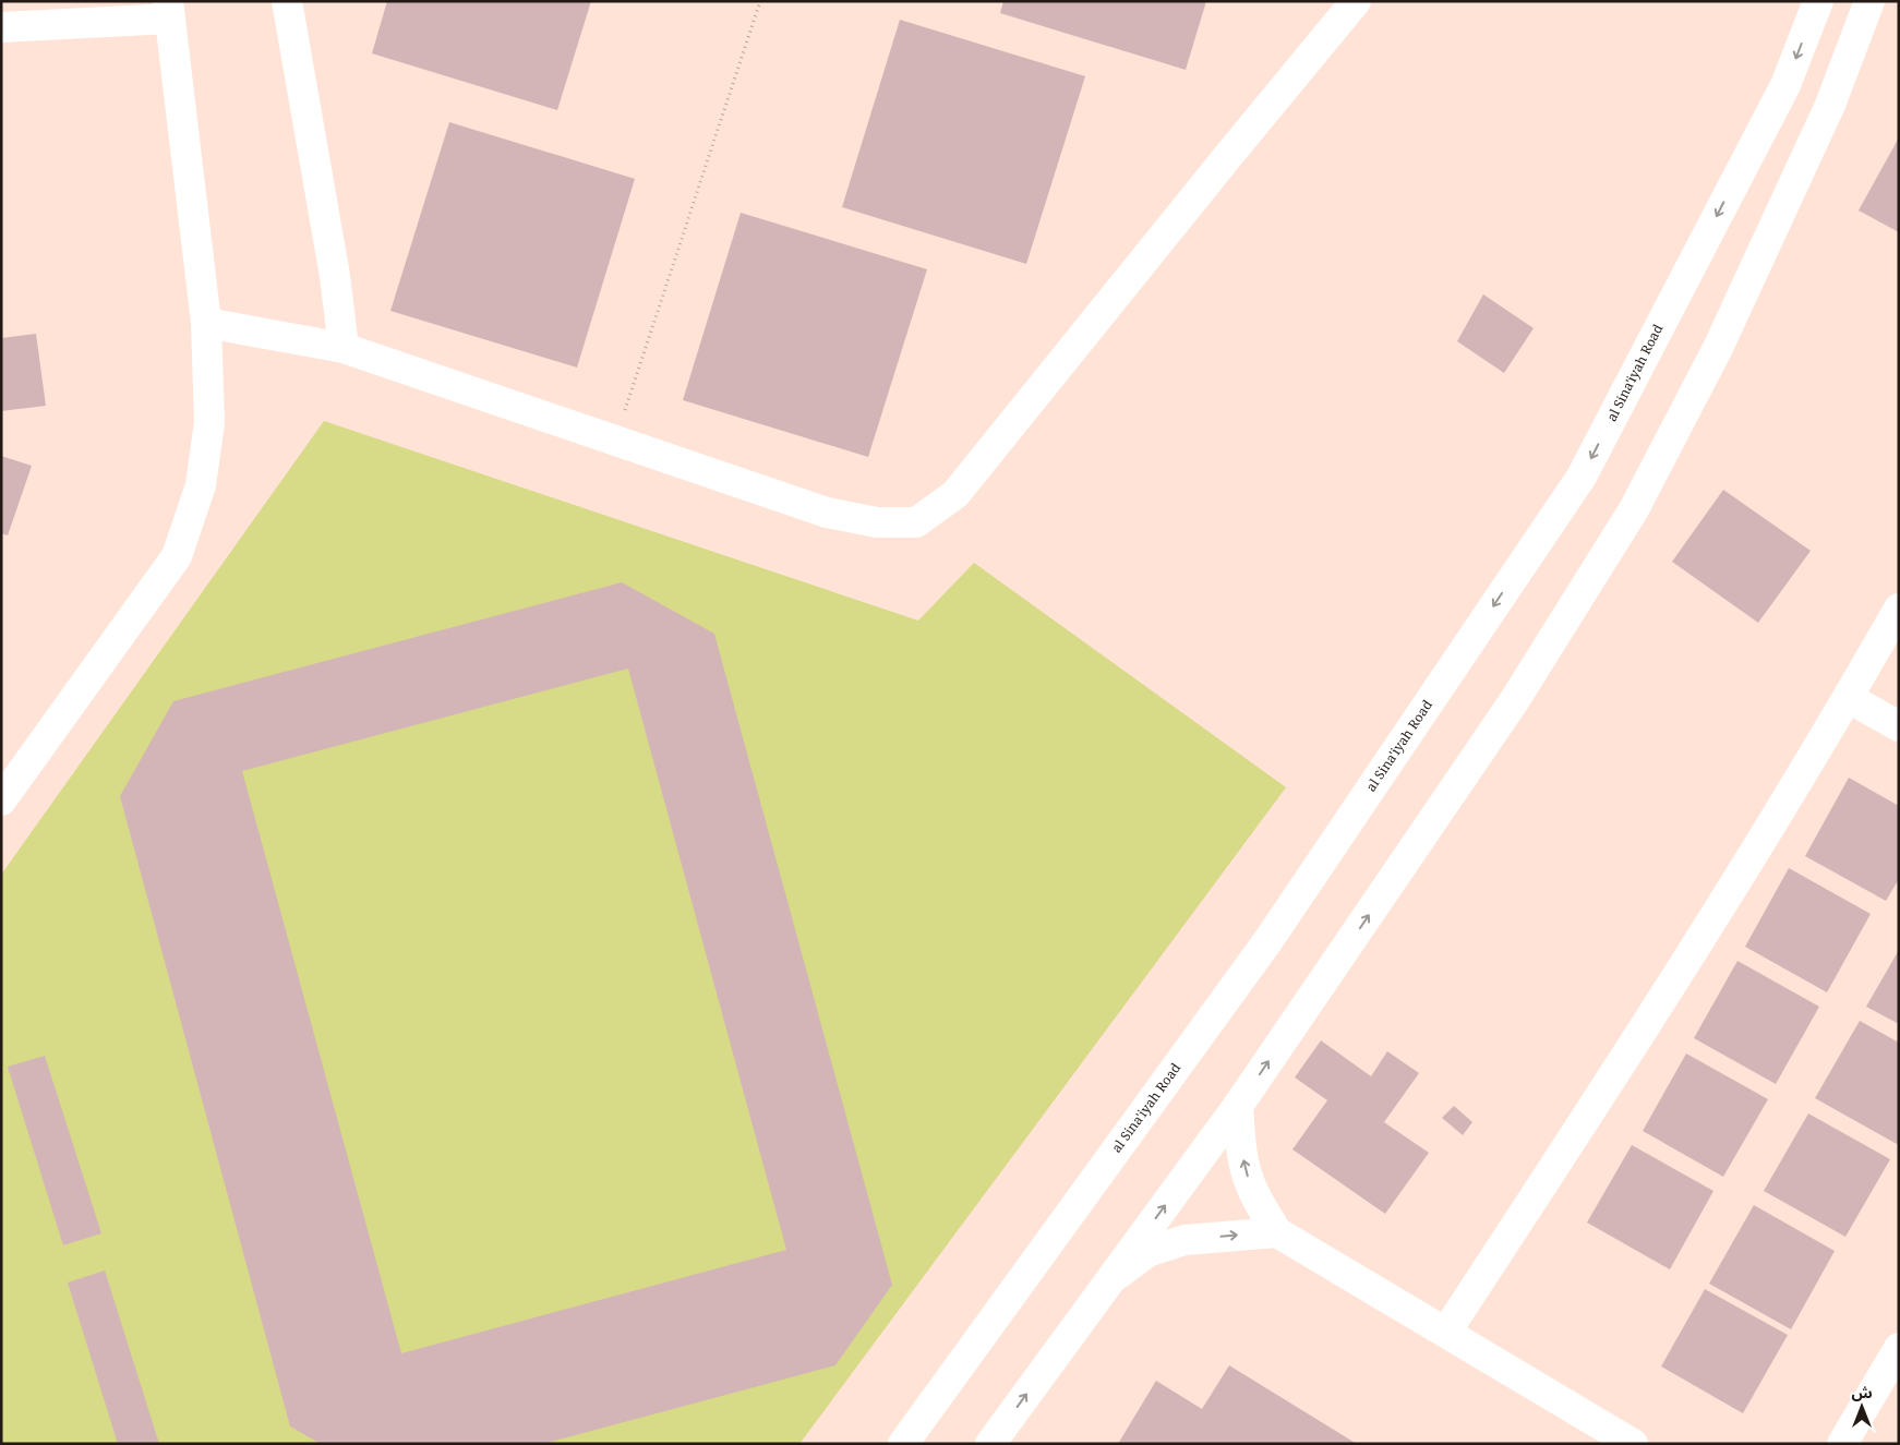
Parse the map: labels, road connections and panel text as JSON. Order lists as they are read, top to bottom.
{
  "streets": {
    "main road": ["al Sina'iyah Road"]
  },
  "north": "top"
}
